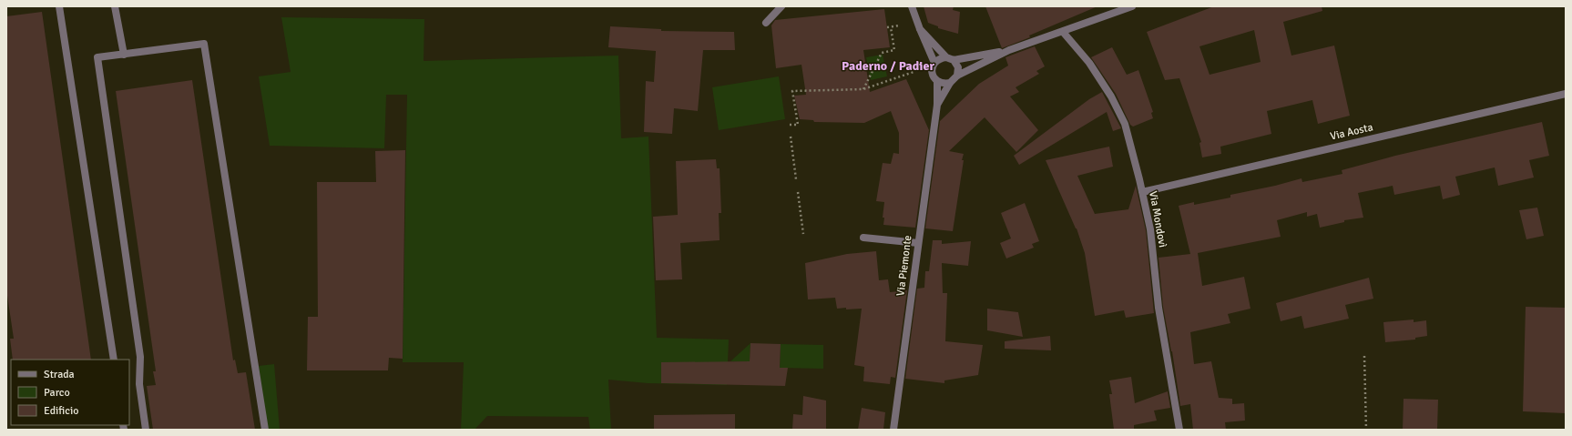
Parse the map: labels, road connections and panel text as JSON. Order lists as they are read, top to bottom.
{
  "streets": {
    "street": ["Via Aosta", "Via Mondovì", "Via Piemonte"]
  },
  "crossings": [
    ["Via Aosta", "Via Mondovì"]
  ],
  "districts": ["Paderno / Padier"],
  "legend": ["Strada", "Parco", "Edificio"]
}
